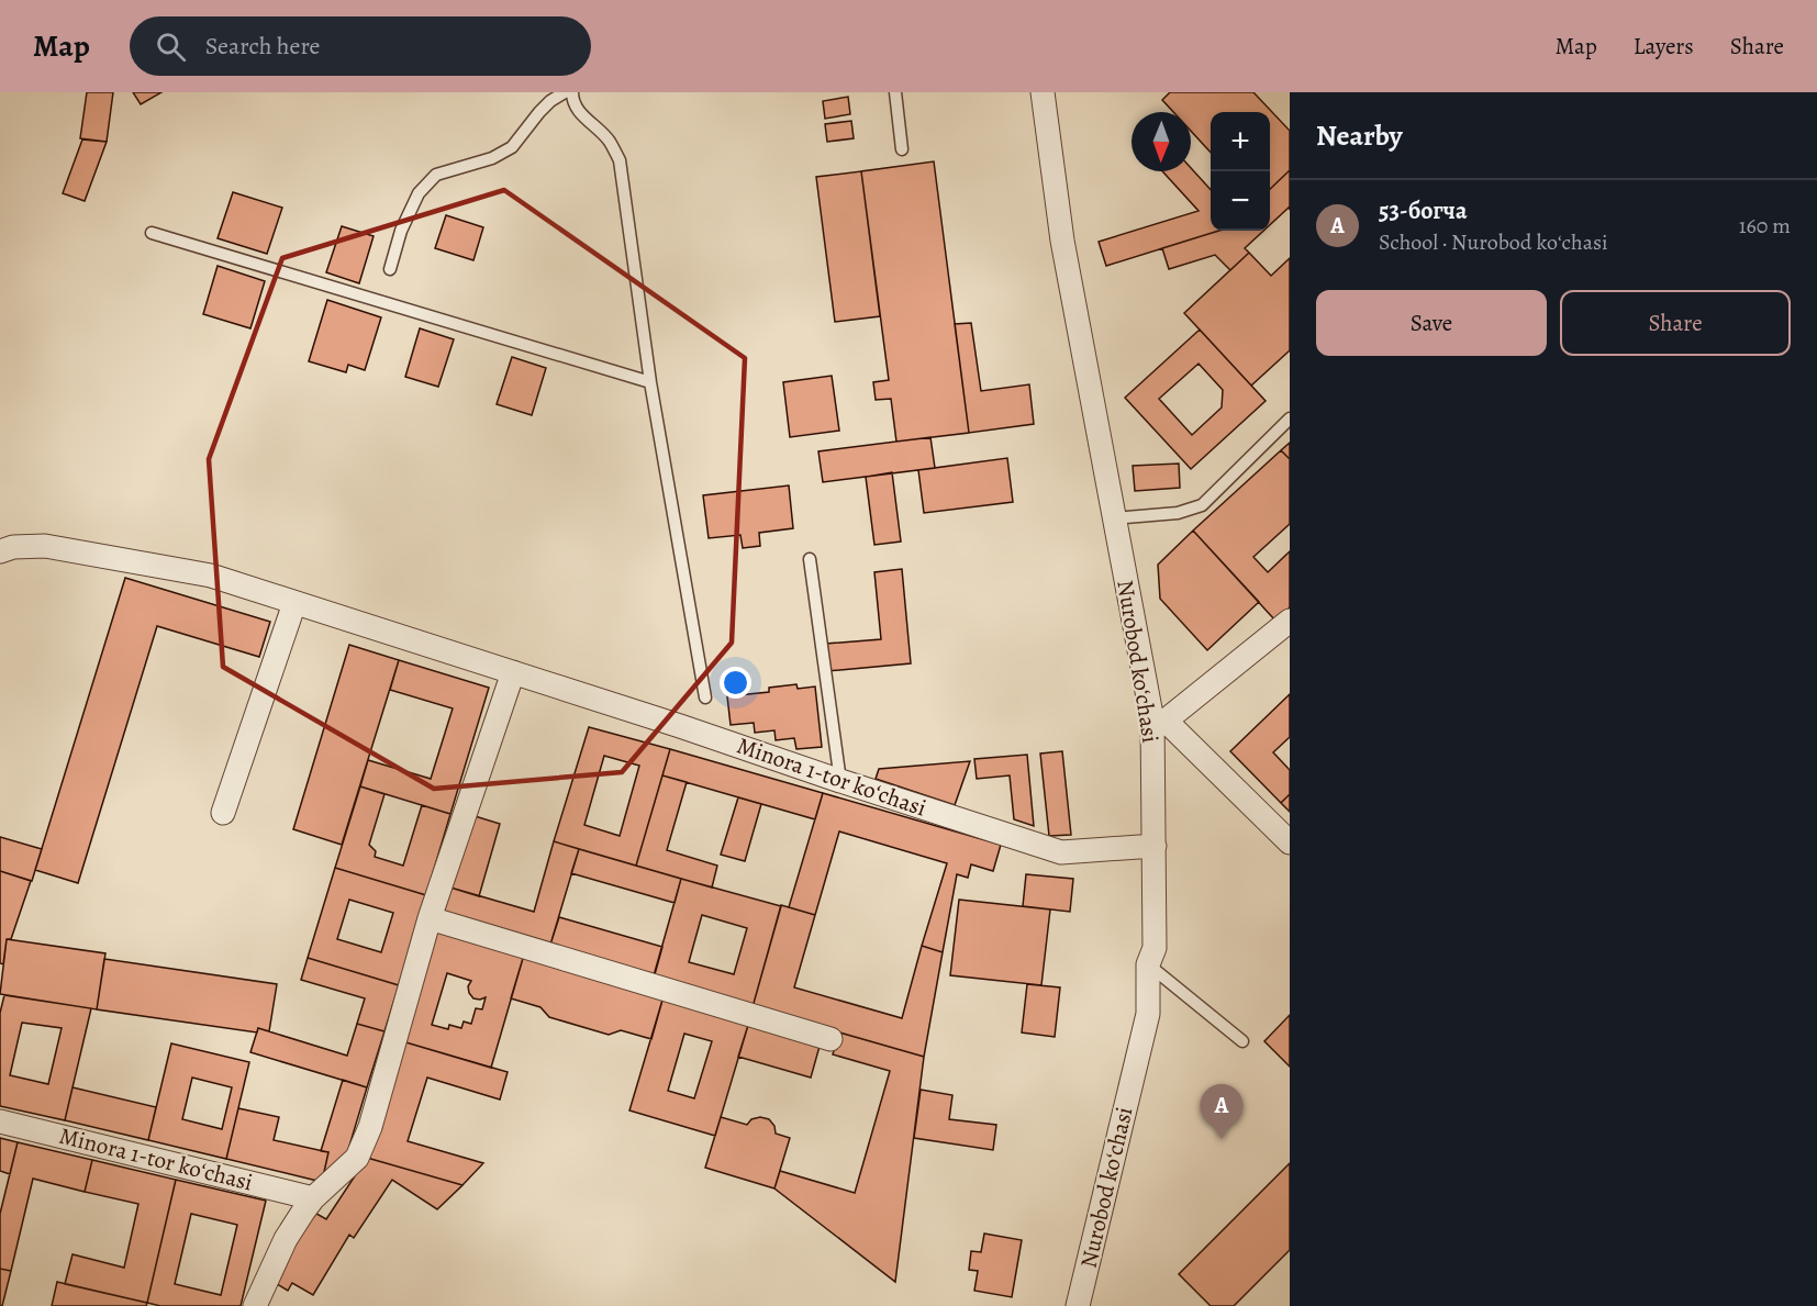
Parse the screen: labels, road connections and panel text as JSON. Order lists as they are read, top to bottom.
{
  "streets": {
    "street": ["Nurobod koʻchasi", "Minora 1-tor koʻchasi"]
  },
  "crossings": [
    ["Nurobod koʻchasi", "Minora 1-tor koʻchasi"]
  ],
  "north": "bottom",
  "page": {
    "header": "Map",
    "search": "Search here",
    "nav": ["Map", "Layers", "Share"],
    "heading": "Nearby",
    "map_buttons": ["+", "−"],
    "list": [
      {
        "mark": "A",
        "name": "53-богча",
        "note": "School · Nurobod koʻchasi",
        "value": "160 m"
      }
    ],
    "buttons": ["Save", "Share"],
    "pins": "A"
  }
}
